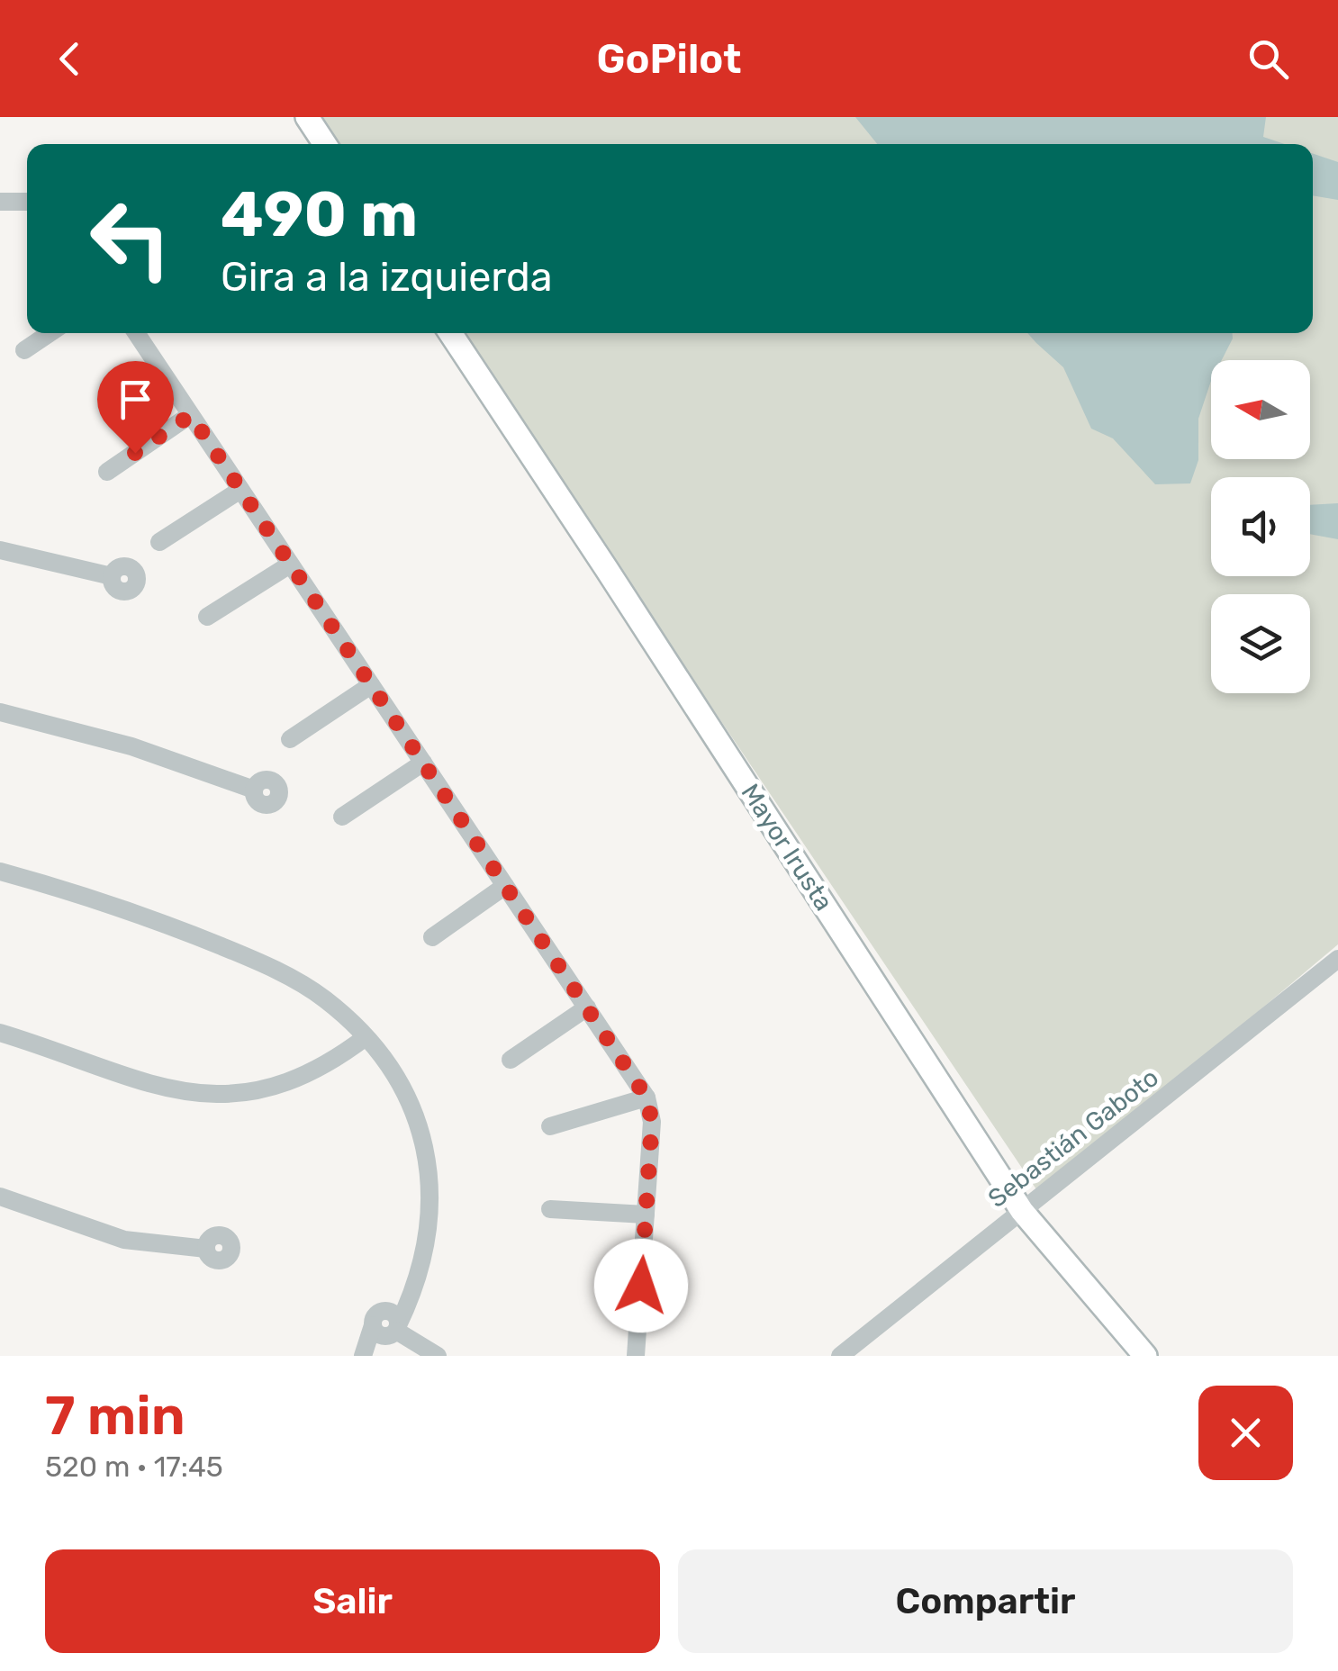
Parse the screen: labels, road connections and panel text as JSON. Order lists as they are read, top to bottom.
{
  "streets": {
    "main road": ["Mayor Irusta"],
    "street": ["Sebastián Gaboto"]
  },
  "crossings": [
    ["Mayor Irusta", "Sebastián Gaboto"]
  ],
  "north": "left",
  "page": {
    "header": "GoPilot",
    "turn": ["490 m", "Gira a la izquierda"],
    "heading": ["7 min", "520 m · 17:45"],
    "buttons": ["Salir", "Compartir"]
  }
}
